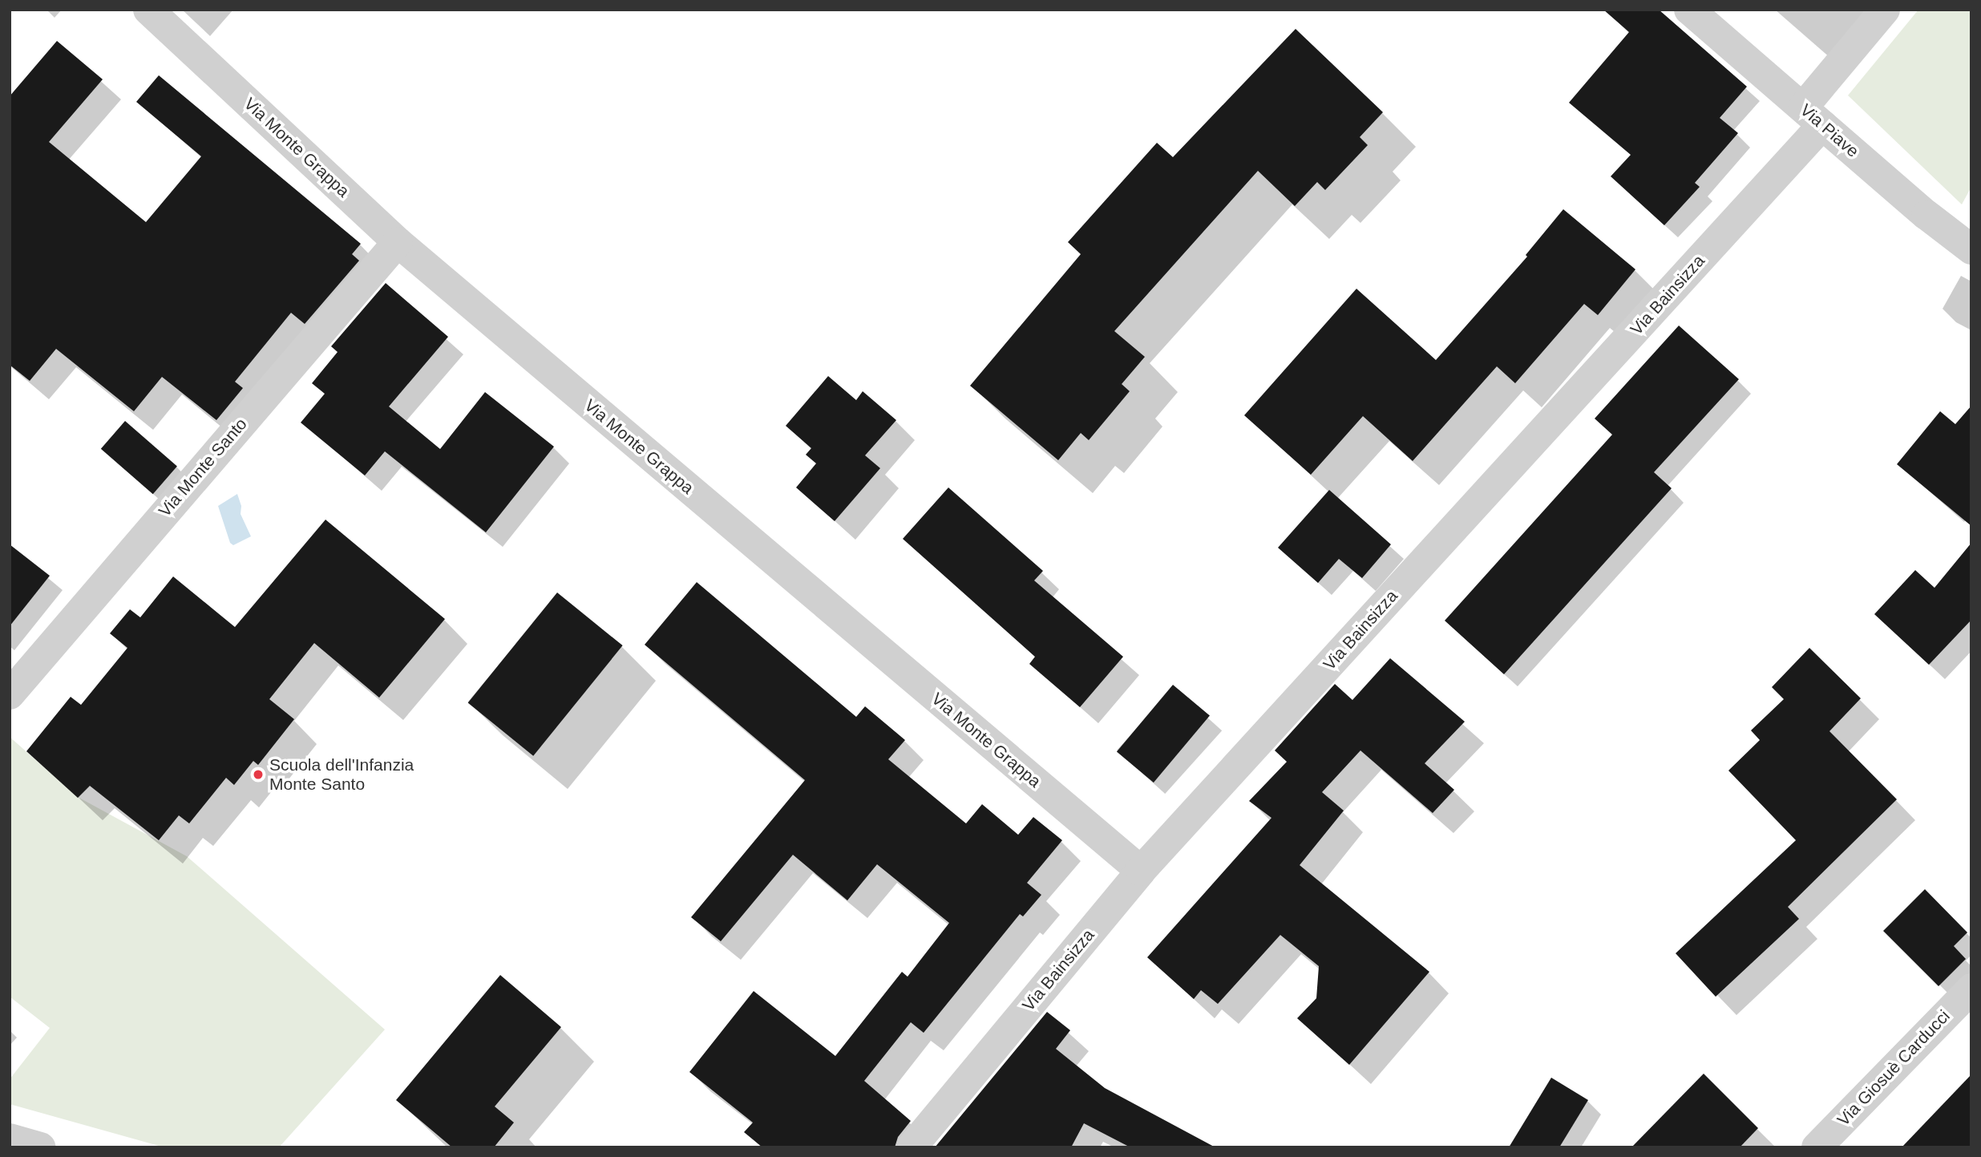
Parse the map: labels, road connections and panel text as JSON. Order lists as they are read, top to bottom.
{
  "streets": {
    "street": [
      "Via Piave",
      "Via Monte Grappa",
      "Via Bainsizza",
      "Via Monte Santo",
      "Via Giosuè Carducci"
    ]
  },
  "crossings": [
    ["Via Piave", "Via Bainsizza"],
    ["Via Monte Grappa", "Via Bainsizza"],
    ["Via Monte Grappa", "Via Monte Santo"]
  ],
  "places": ["Scuola dell'Infanzia Monte Santo"]
}
